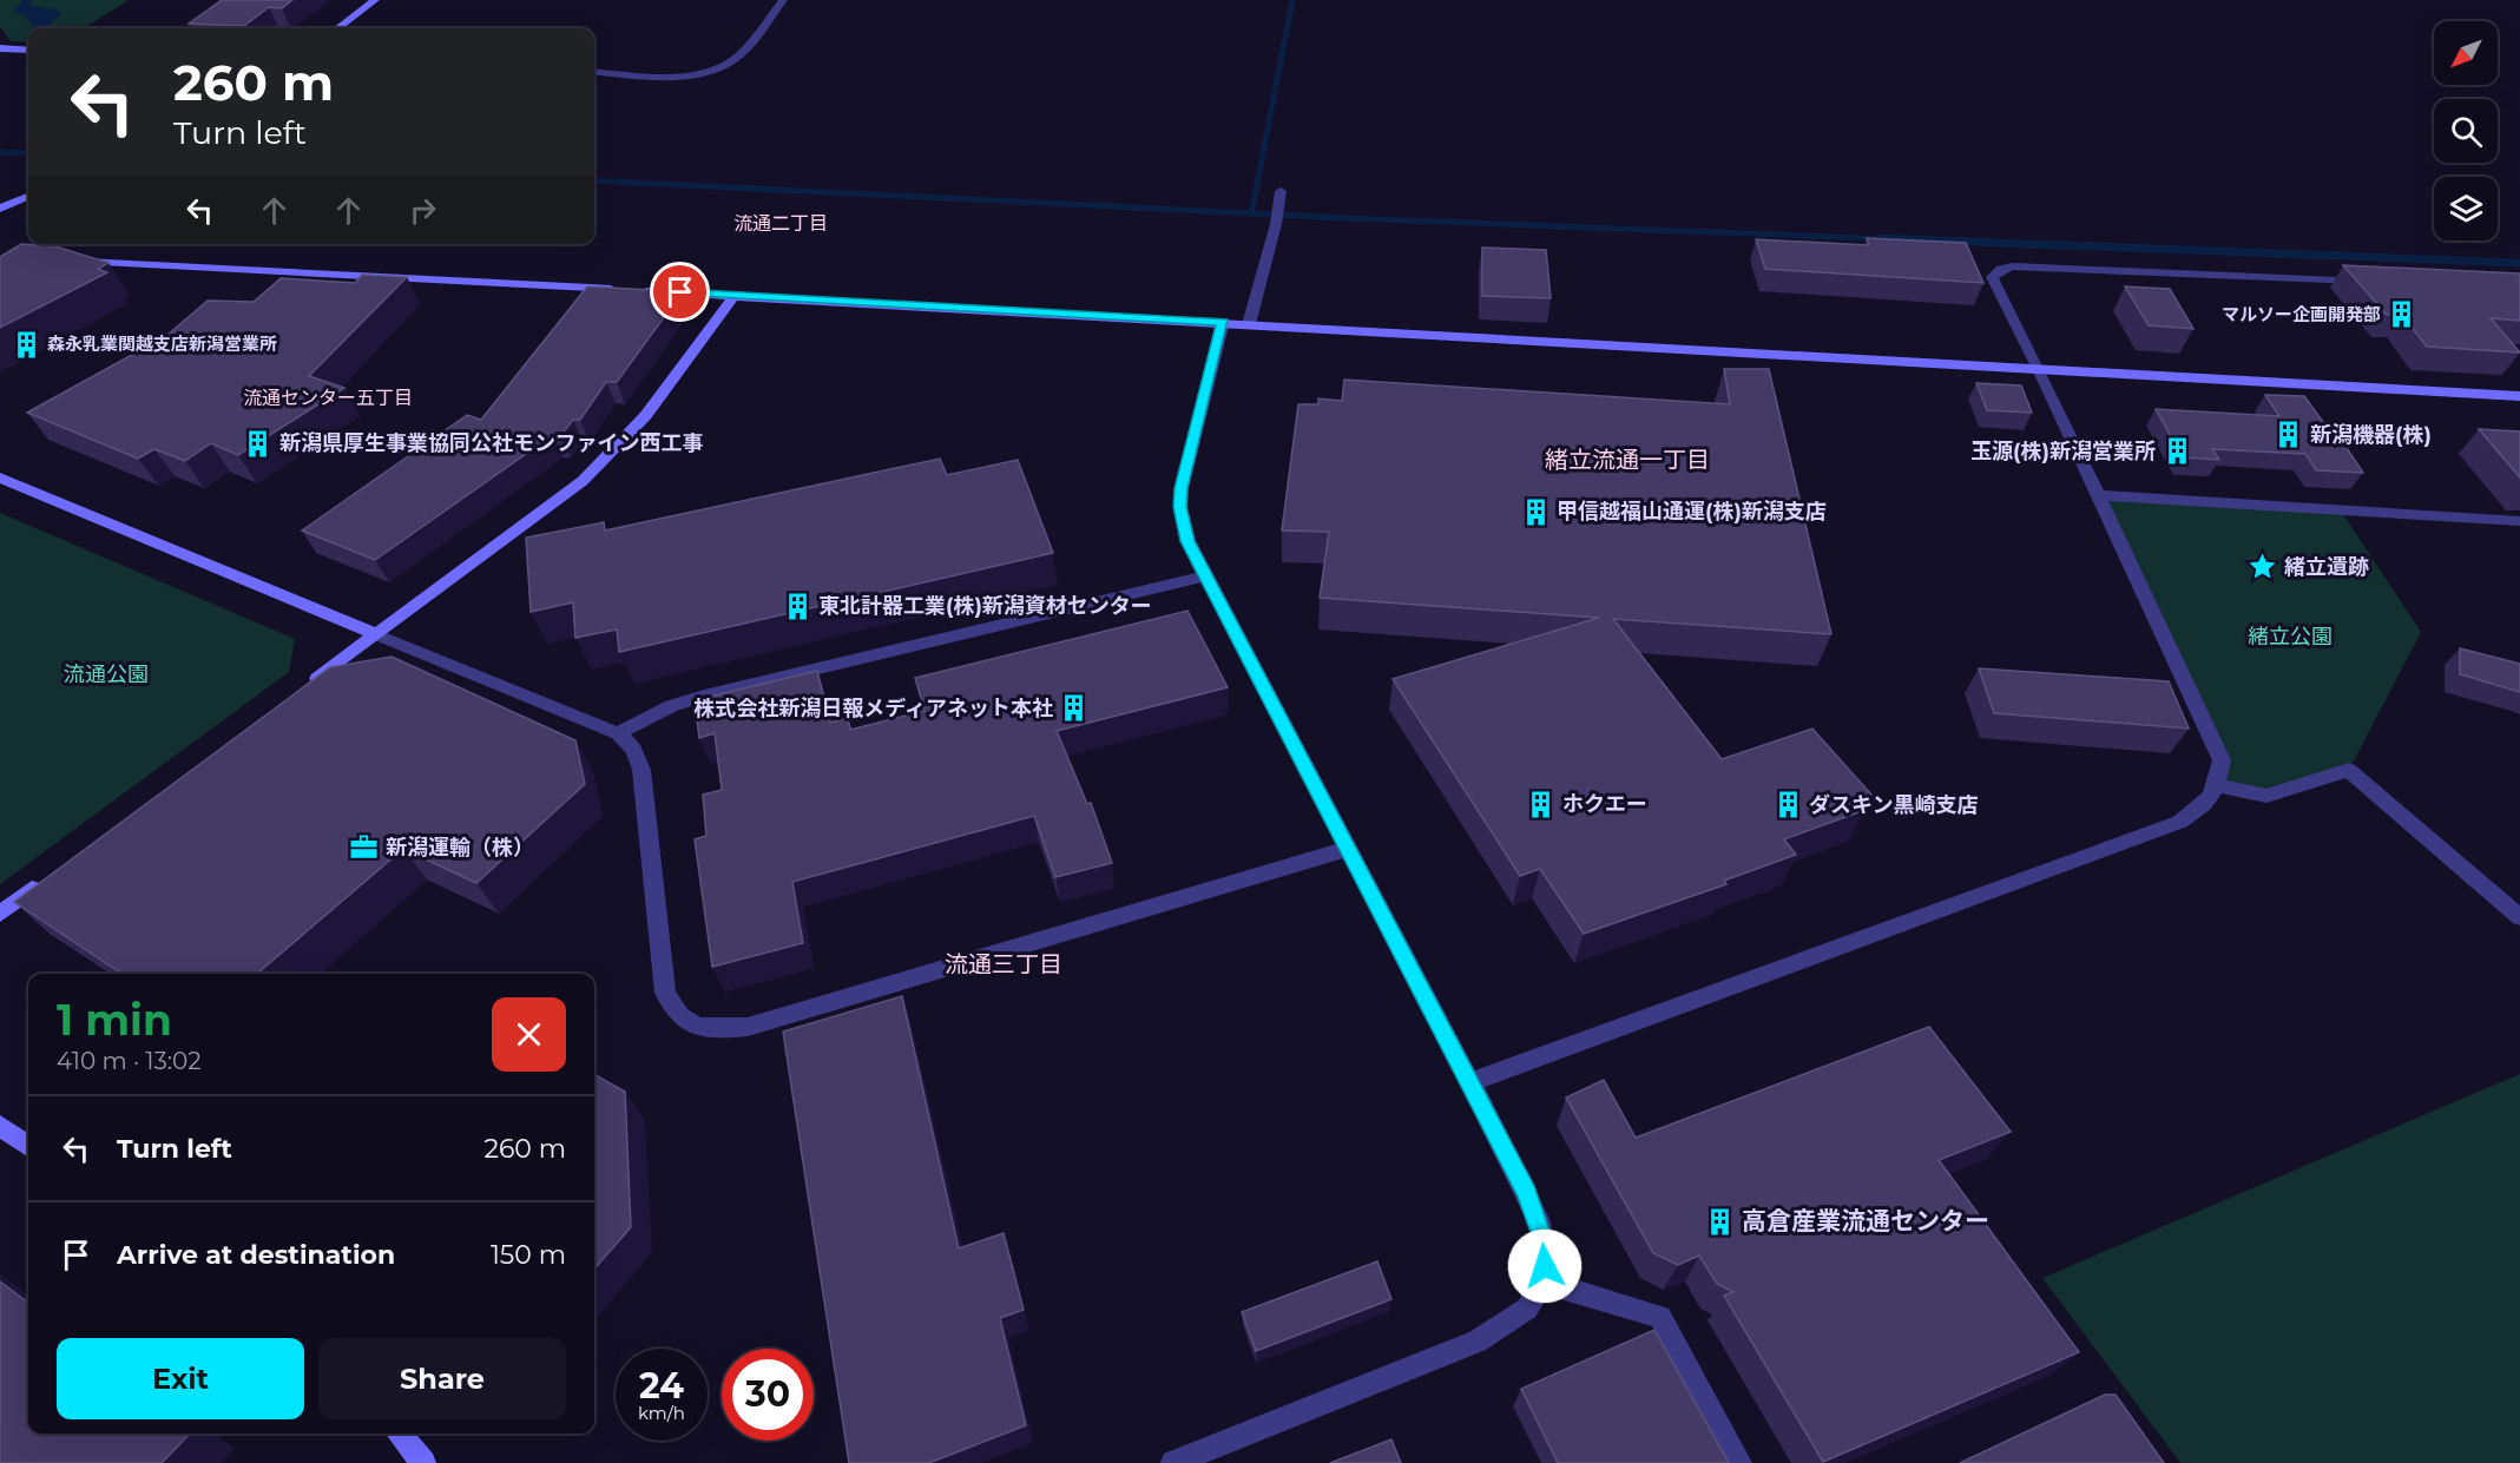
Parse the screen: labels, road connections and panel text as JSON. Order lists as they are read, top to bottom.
{
  "districts": [
    "流通二丁目",
    "流通センター五丁目",
    "緒立流通一丁目",
    "流通三丁目"
  ],
  "parks": ["緒立公園", "流通公園"],
  "places": {
    "building": [
      "マルソー企画開発部",
      "森永乳業関越支店新潟営業所",
      "新潟機器(株)",
      "新潟県厚生事業協同公社モンファイン西工事",
      "玉源(株)新潟営業所",
      "甲信越福山通運(株)新潟支店",
      "東北計器工業(株)新潟資材センター",
      "株式会社新潟日報メディアネット本社",
      "ホクエー",
      "ダスキン黒崎支店",
      "高倉産業流通センター"
    ],
    "place": ["緒立遺跡"],
    "office": ["新潟運輸（株）"]
  },
  "north": "bottom left",
  "page": {
    "turn": ["260 m", "Turn left"],
    "heading": ["1 min", "410 m · 13:02"],
    "list": [
      {
        "name": "Turn left",
        "value": "260 m"
      },
      {
        "name": "Arrive at destination",
        "value": "150 m"
      }
    ],
    "buttons": ["Exit", "Share"],
    "speed": "24 km/h",
    "limit": "30"
  }
}
